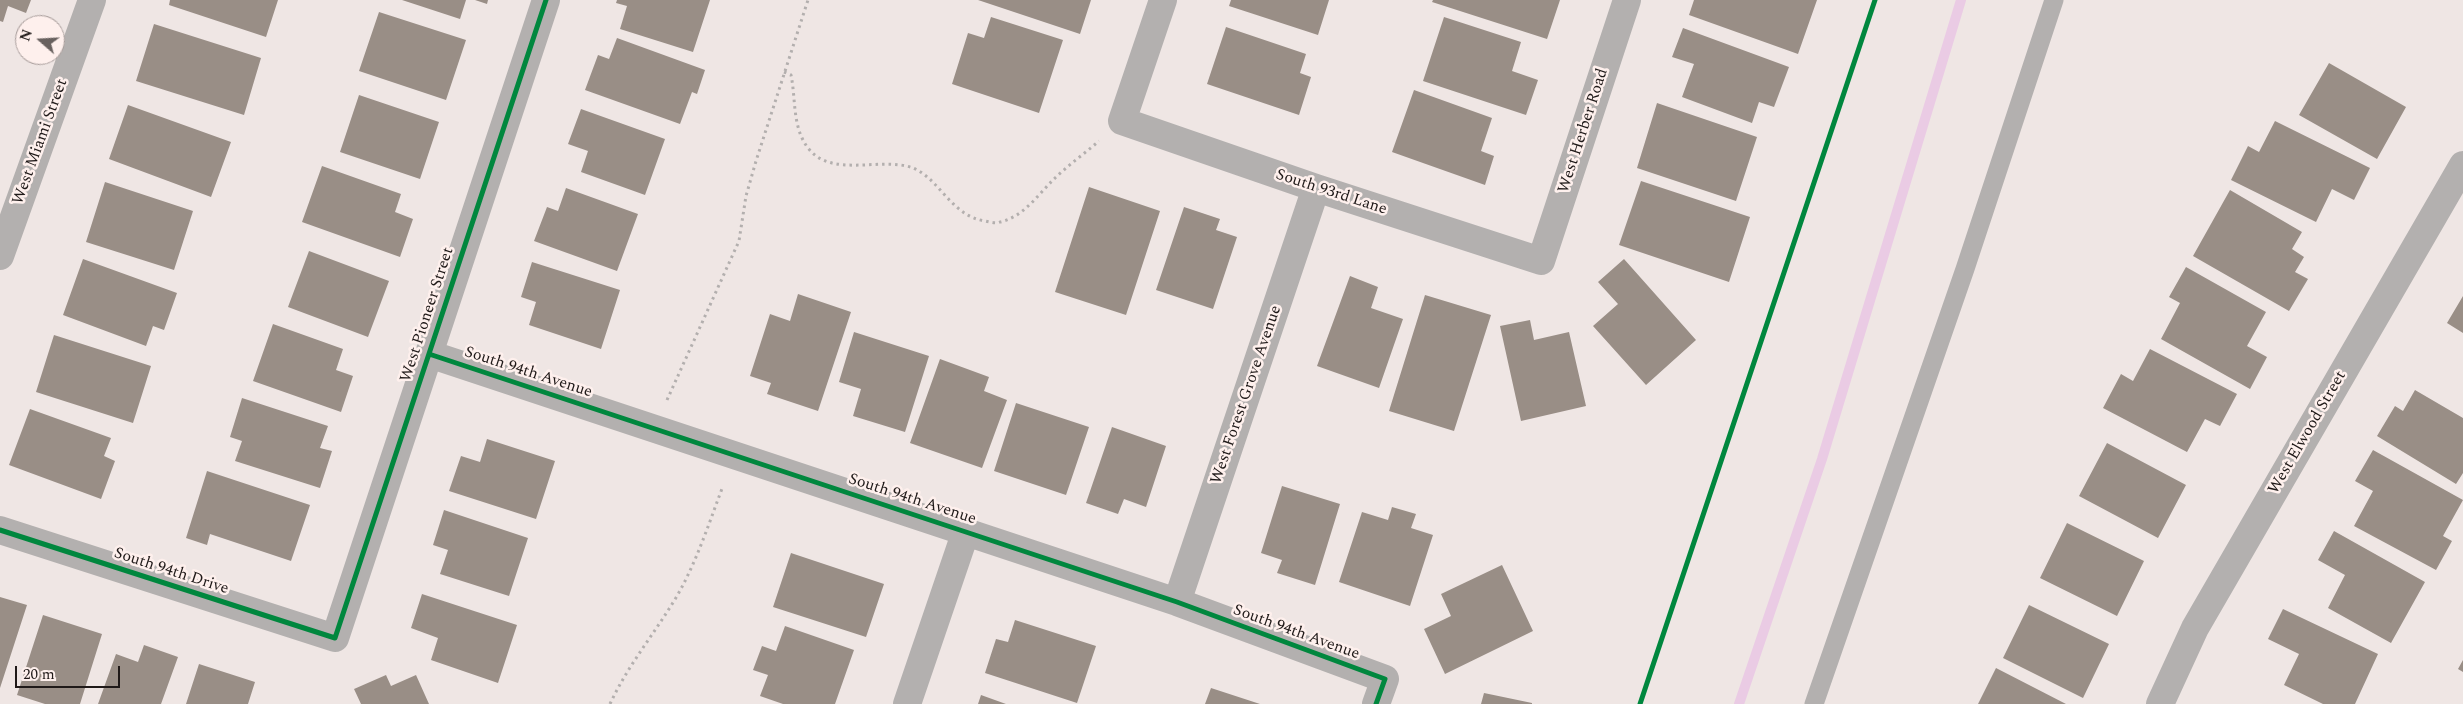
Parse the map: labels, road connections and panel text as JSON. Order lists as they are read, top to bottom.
{
  "streets": {
    "street": [
      "West Herber Road",
      "West Miami Street",
      "South 93rd Lane",
      "West Pioneer Street",
      "South 94th Avenue",
      "West Forest Grove Avenue",
      "West Elwood Street",
      "South 94th Drive"
    ]
  },
  "crossings": [
    ["West Herber Road", "South 93rd Lane"],
    ["South 93rd Lane", "West Forest Grove Avenue"],
    ["West Pioneer Street", "South 94th Avenue"],
    ["West Pioneer Street", "South 94th Drive"],
    ["South 94th Avenue", "West Forest Grove Avenue"]
  ],
  "scale_bar": "20 m",
  "north": "left"
}
